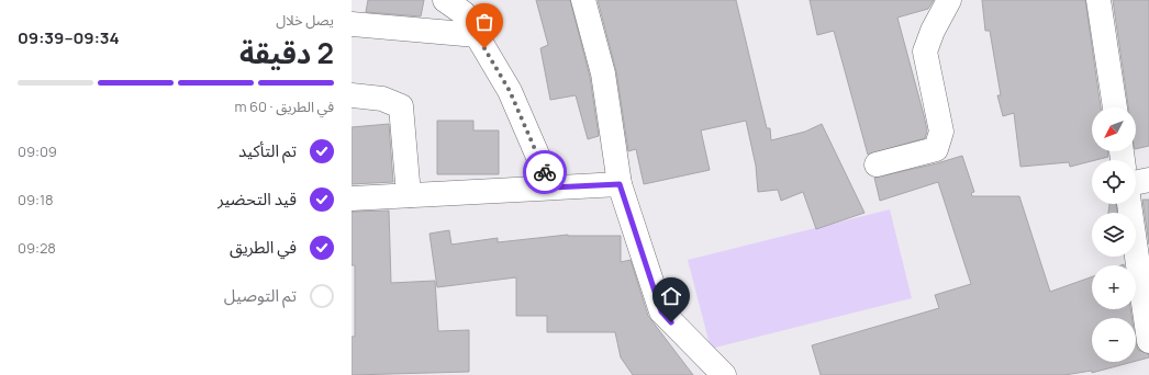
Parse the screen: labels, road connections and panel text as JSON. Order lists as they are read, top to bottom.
{
  "north": "bottom left",
  "page": {
    "heading": ["2 دقيقة", "يصل خلال", "09:34–09:39"],
    "bar": "في الطريق · 60 m",
    "map_buttons": ["+", "−"],
    "list": [
      ["تم التأكيد", "09:09"],
      ["قيد التحضير", "09:18"],
      ["في الطريق", "09:28"],
      "تم التوصيل"
    ]
  }
}
